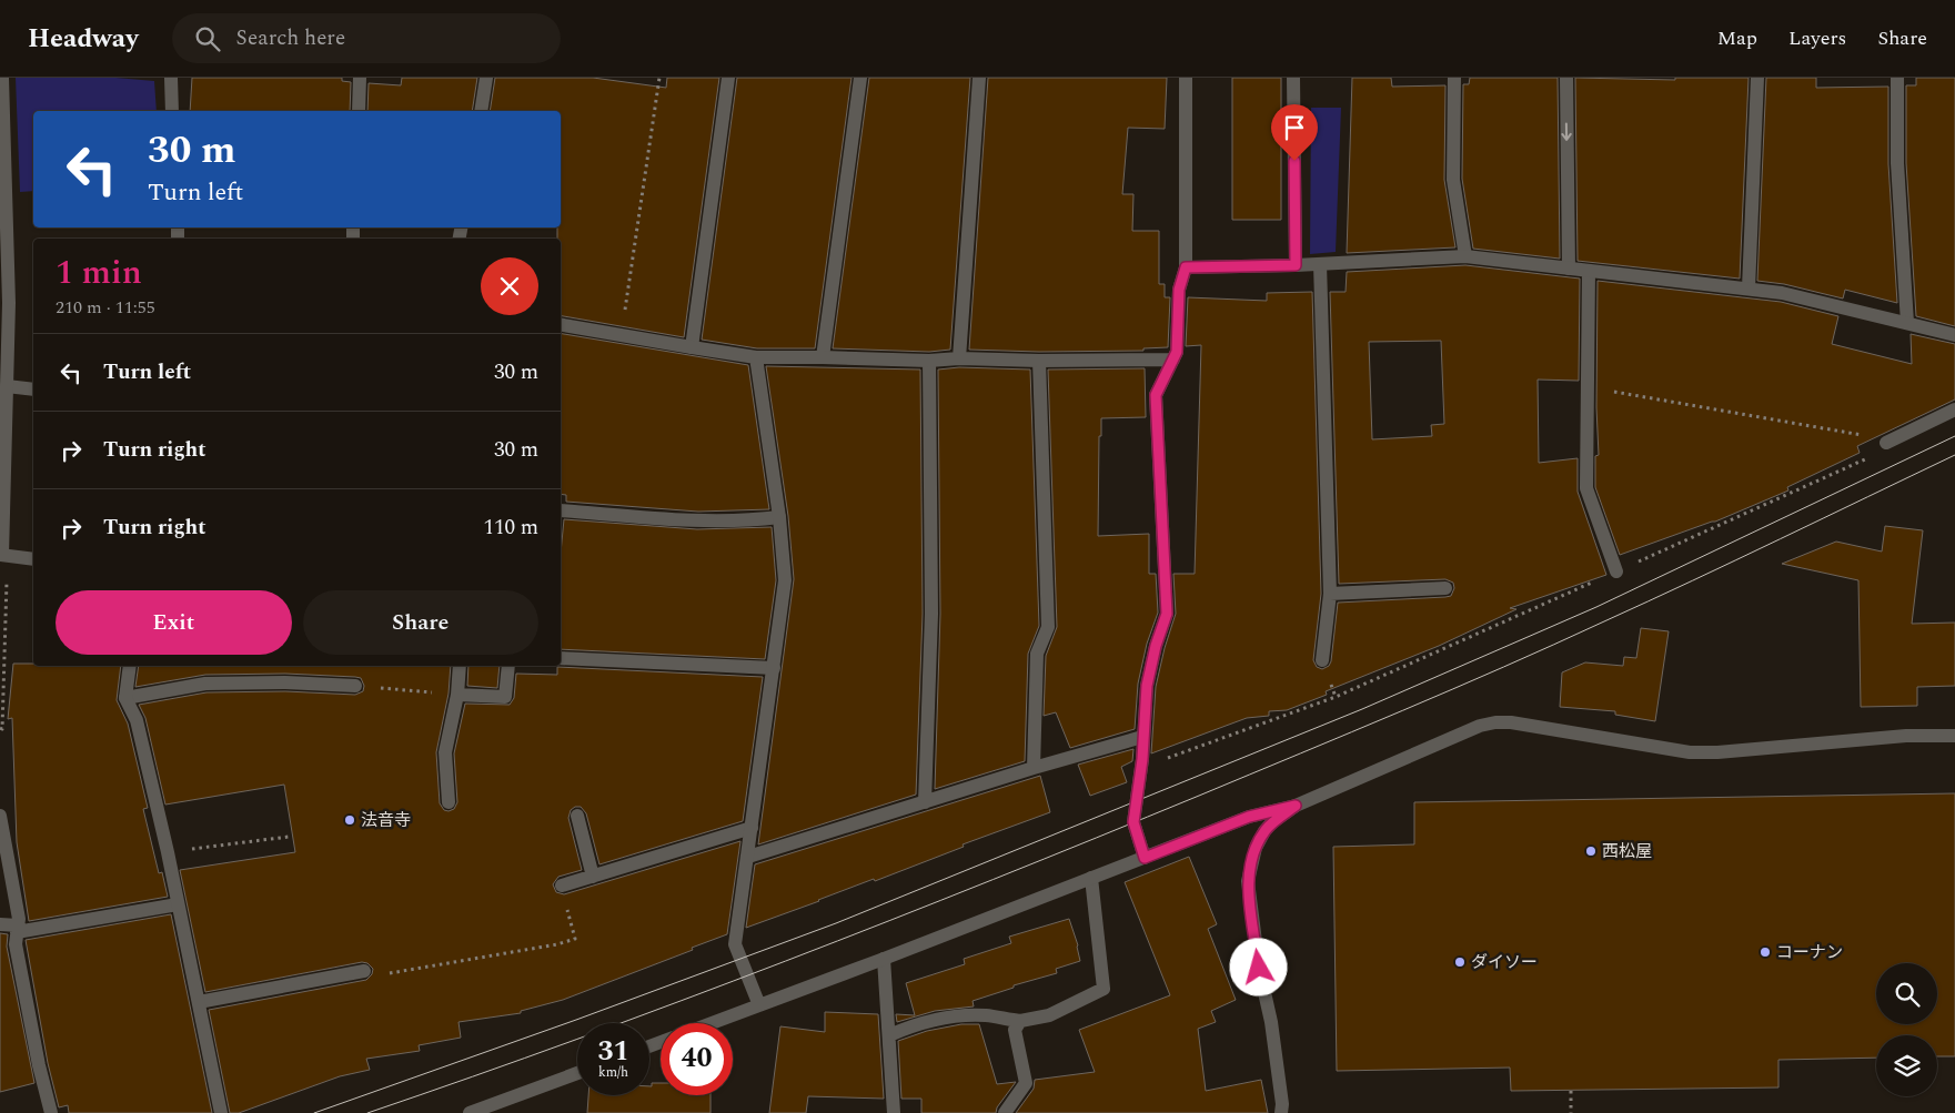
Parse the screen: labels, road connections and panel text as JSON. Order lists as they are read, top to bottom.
{
  "places": [
    "法音寺",
    "西松屋",
    "コーナン",
    "ダイソー"
  ],
  "page": {
    "header": "Headway",
    "search": "Search here",
    "nav": ["Map", "Layers", "Share"],
    "turn": ["30 m", "Turn left"],
    "heading": ["1 min", "210 m · 11:55"],
    "list": [
      {
        "name": "Turn left",
        "value": "30 m"
      },
      {
        "name": "Turn right",
        "value": "30 m"
      },
      {
        "name": "Turn right",
        "value": "110 m"
      }
    ],
    "buttons": ["Exit", "Share"],
    "speed": "31 km/h",
    "limit": "40"
  }
}
